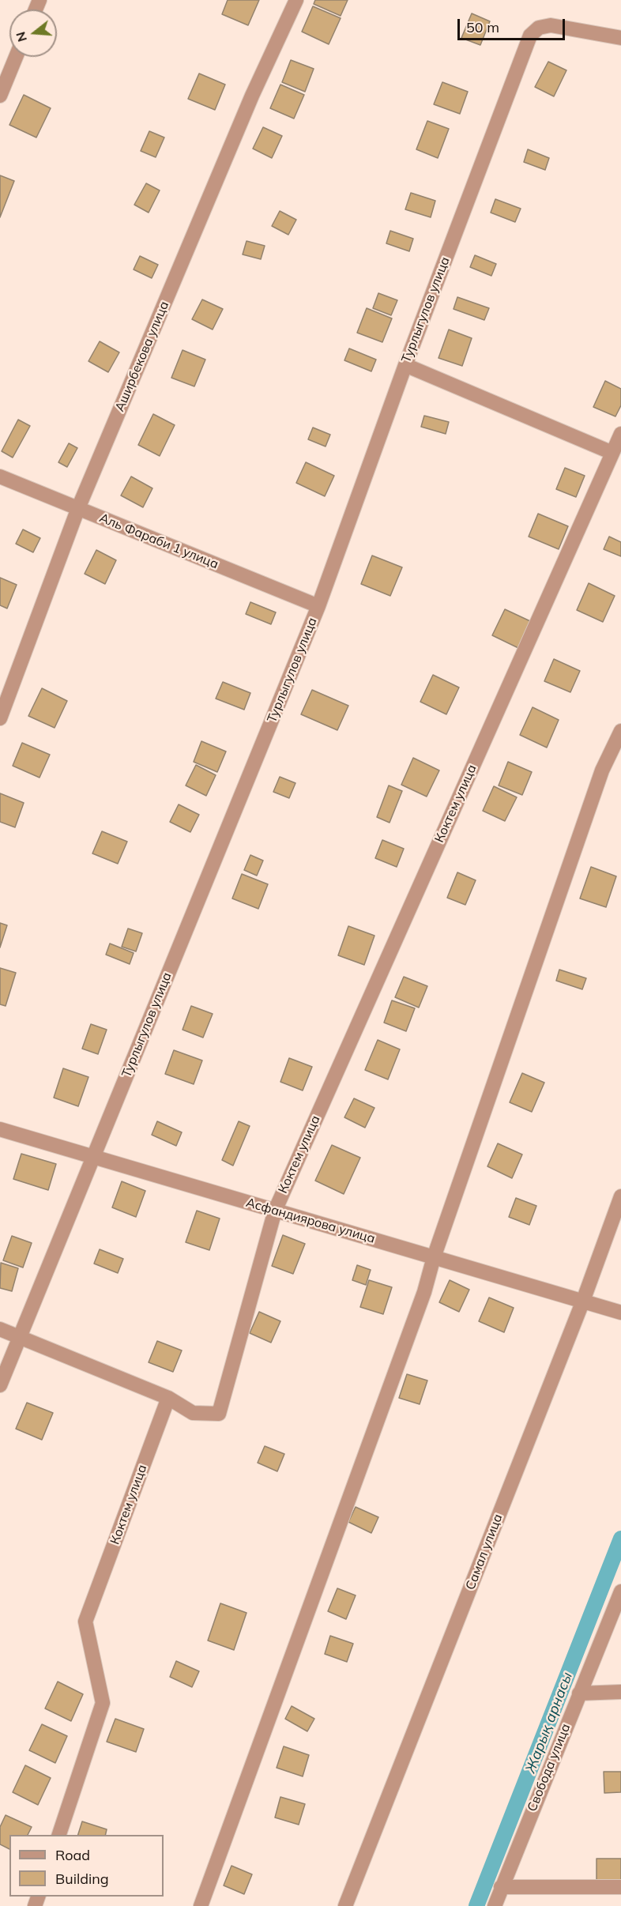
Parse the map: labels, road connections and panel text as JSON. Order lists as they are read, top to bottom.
{
  "streets": {
    "street": [
      "Турлыгулов улица",
      "Аширбекова улица",
      "Аль Фараби 1 улица",
      "Коктем улица",
      "Асфандиярова улица",
      "Самал улица",
      "Свобода улица"
    ]
  },
  "crossings": [
    ["Турлыгулов улица", "Аль Фараби 1 улица"],
    ["Турлыгулов улица", "Асфандиярова улица"],
    ["Аширбекова улица", "Аль Фараби 1 улица"],
    ["Коктем улица", "Асфандиярова улица"],
    ["Асфандиярова улица", "Самал улица"]
  ],
  "water": ["Жарық арнасы"],
  "legend": ["Road", "Building"],
  "scale_bar": "50 m",
  "north": "left"
}
